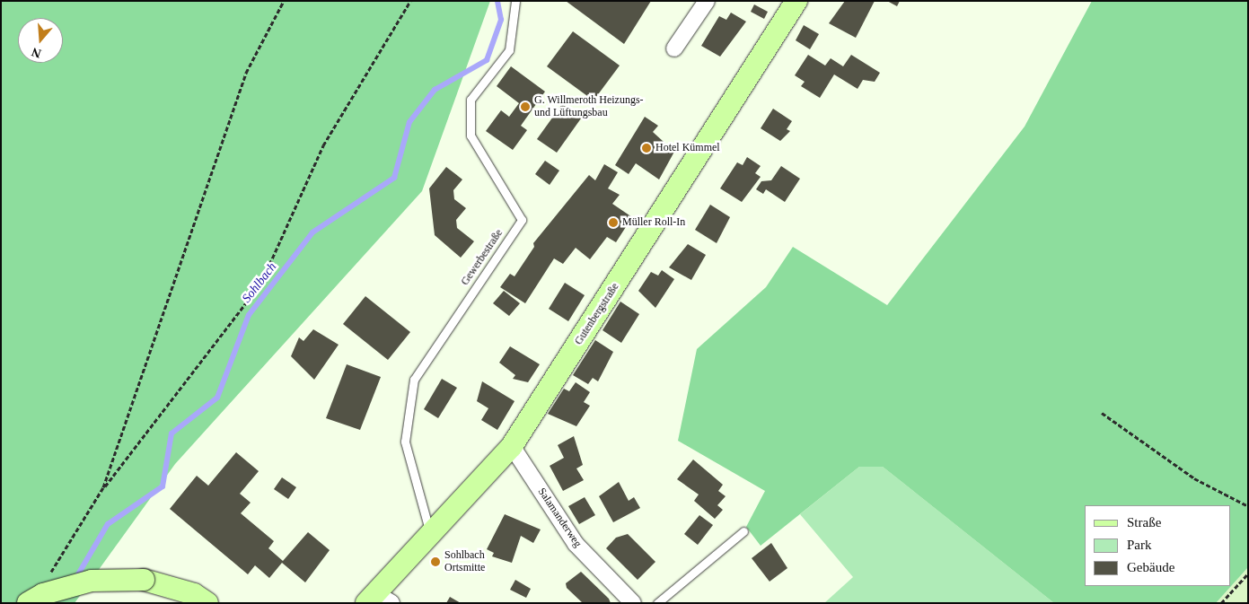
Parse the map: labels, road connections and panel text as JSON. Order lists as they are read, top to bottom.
{
  "streets": {
    "street": ["Gutenbergstraße", "Salamanderweg"],
    "lane": ["Gewerbestraße"]
  },
  "crossings": [
    ["Gewerbestraße", "Gutenbergstraße"],
    ["Gutenbergstraße", "Salamanderweg"]
  ],
  "water": ["Sohlbach"],
  "places": [
    "G. Willmeroth Heizungs- und Lüftungsbau",
    "Hotel Kümmel",
    "Müller Roll-In",
    "Sohlbach Ortsmitte"
  ],
  "legend": ["Straße", "Park", "Gebäude"],
  "north": "bottom"
}
